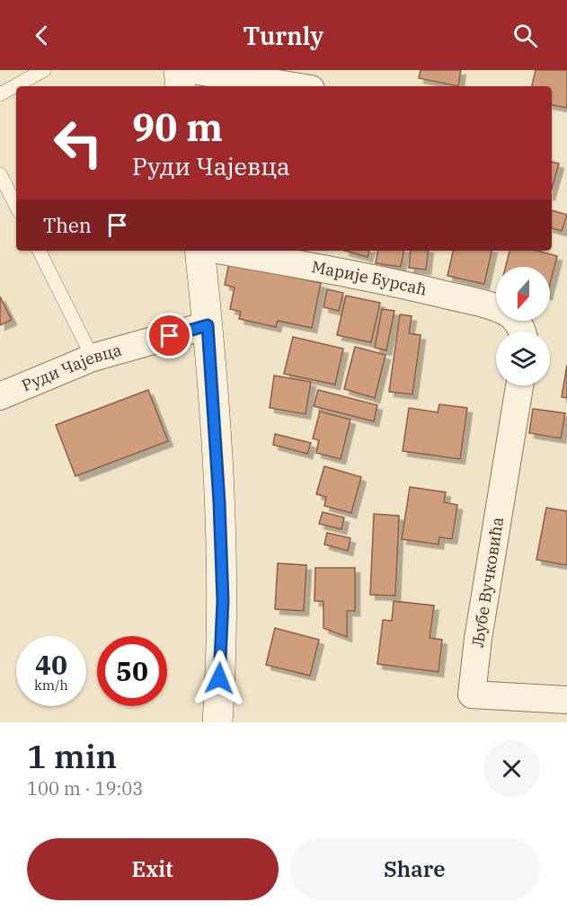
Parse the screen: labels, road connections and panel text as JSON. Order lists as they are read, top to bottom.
{
  "streets": {
    "street": ["Марије Бурсаћ", "Руди Чајевца", "Љубе Вучковића"]
  },
  "north": "bottom",
  "page": {
    "header": "Turnly",
    "turn": ["90 m", "Руди Чајевца"],
    "then": "Then",
    "speed": "40 km/h",
    "limit": "50",
    "heading": ["1 min", "100 m · 19:03"],
    "buttons": ["Exit", "Share"]
  }
}
